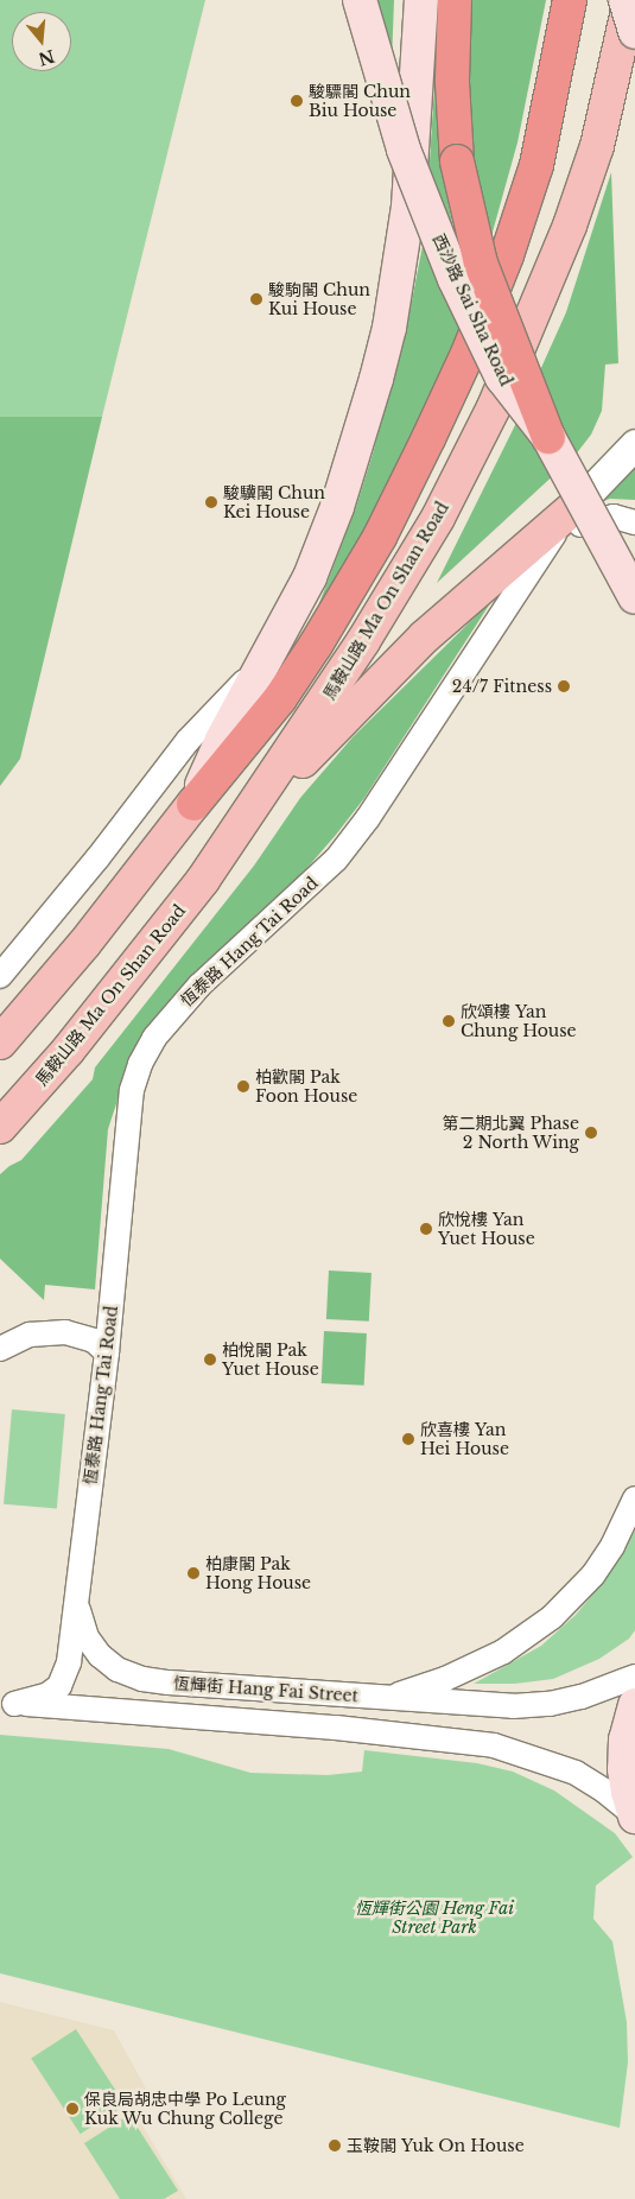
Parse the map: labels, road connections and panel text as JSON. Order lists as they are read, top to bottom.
{
  "streets": {
    "main road": ["西沙路 Sai Sha Road", "馬鞍山路 Ma On Shan Road"],
    "street": ["恆泰路 Hang Tai Road", "恆輝街 Hang Fai Street"]
  },
  "crossings": [
    ["恆泰路 Hang Tai Road", "恆輝街 Hang Fai Street"]
  ],
  "parks": ["恆輝街公園 Heng Fai Street Park"],
  "places": [
    "駿驃閣 Chun Biu House",
    "駿駒閣 Chun Kui House",
    "駿驥閣 Chun Kei House",
    "24/7 Fitness",
    "欣頌樓 Yan Chung House",
    "柏歡閣 Pak Foon House",
    "第二期北翼 Phase 2 North Wing",
    "欣悅樓 Yan Yuet House",
    "柏悅閣 Pak Yuet House",
    "欣喜樓 Yan Hei House",
    "柏康閣 Pak Hong House",
    "保良局胡忠中學 Po Leung Kuk Wu Chung College",
    "玉鞍閣 Yuk On House"
  ],
  "north": "bottom"
}
